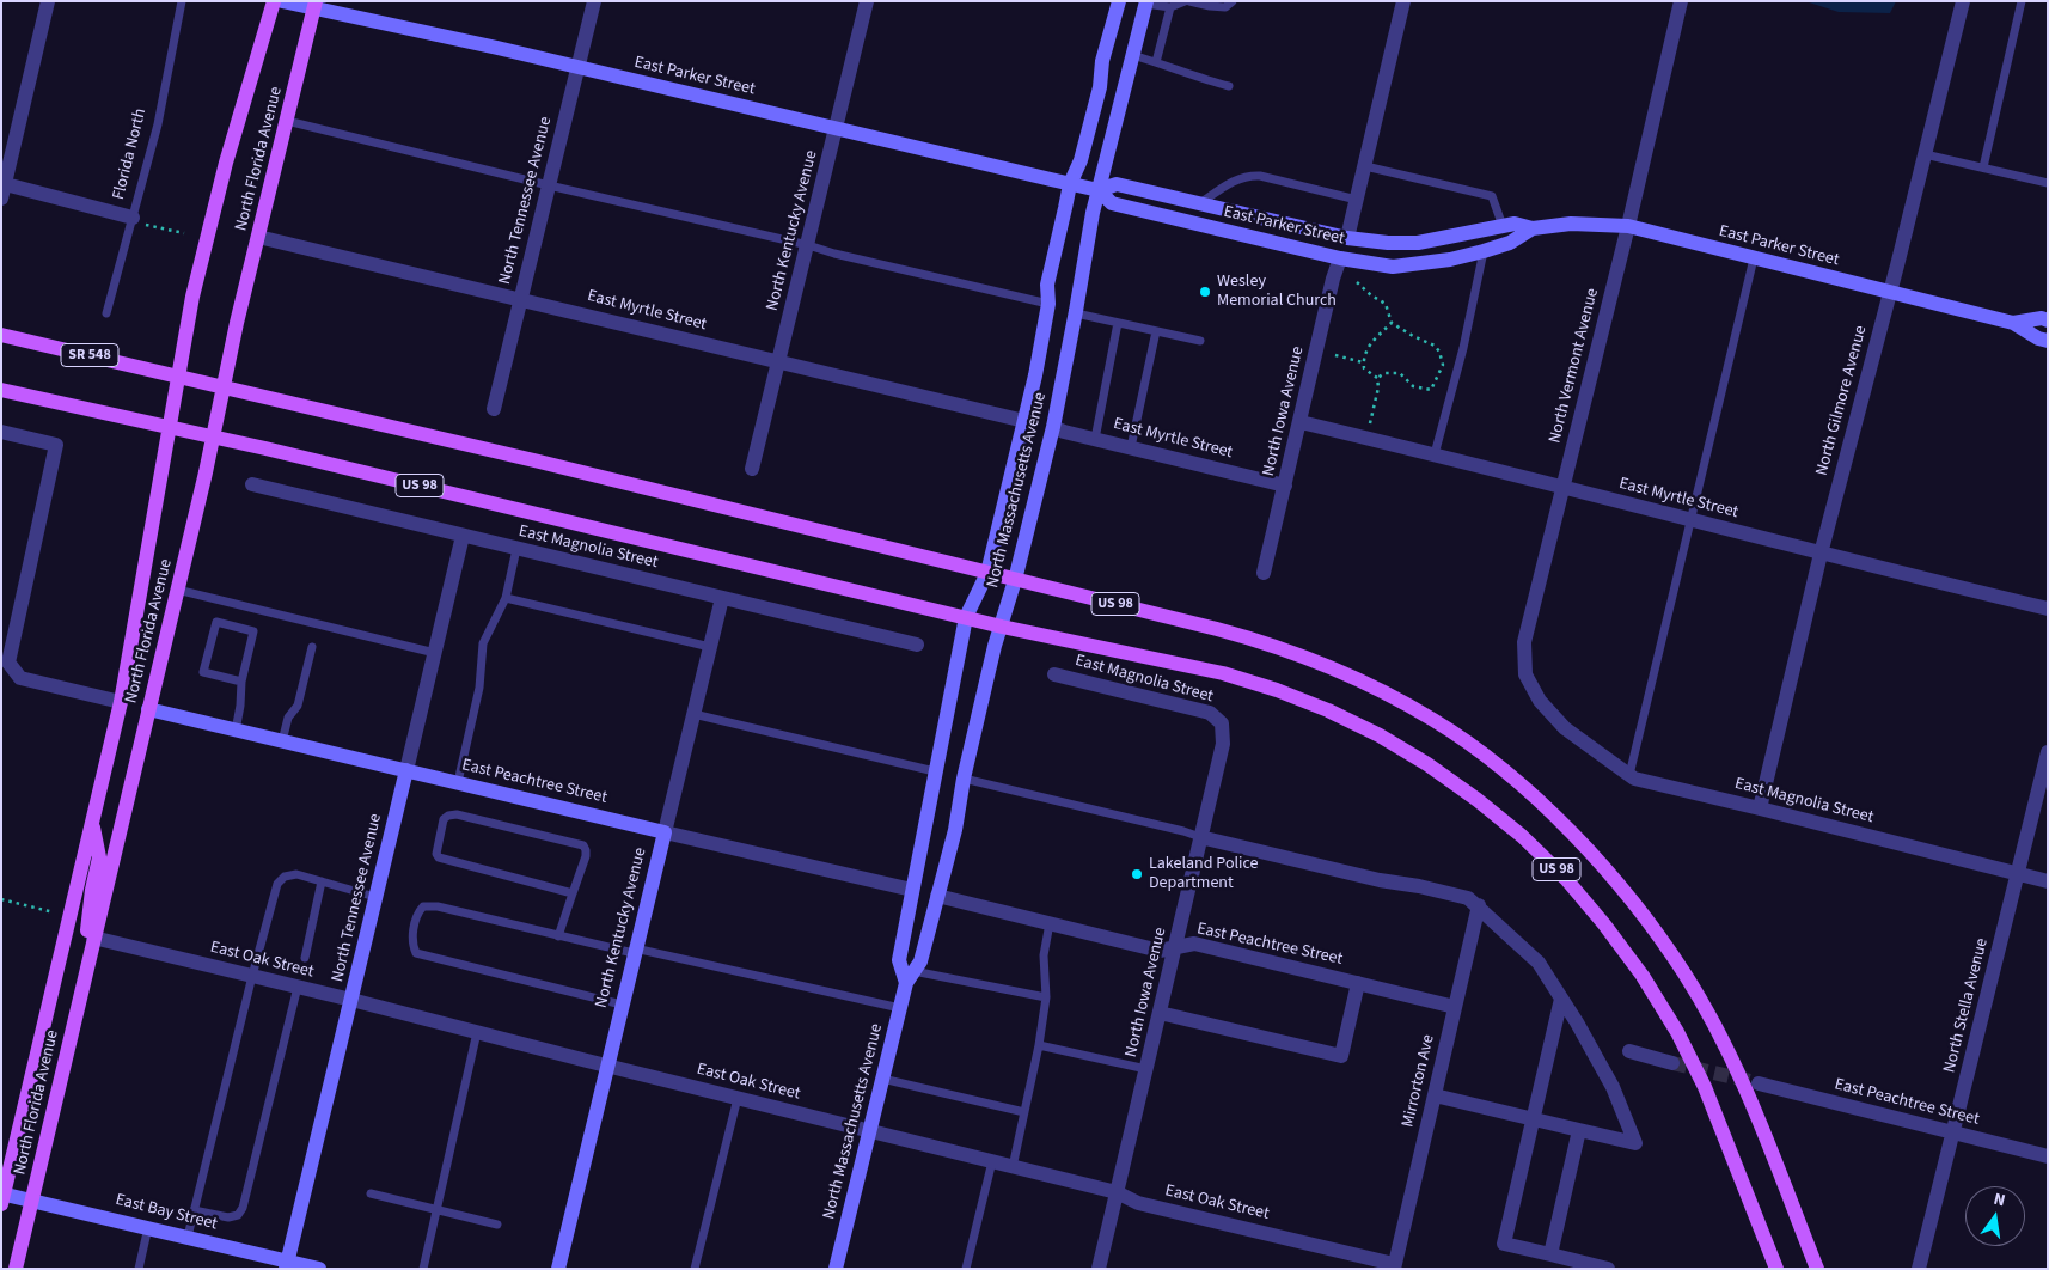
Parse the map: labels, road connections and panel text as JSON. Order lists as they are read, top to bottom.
{
  "streets": {
    "main road": ["North Florida Avenue", "SR 548", "US 98"],
    "street": [
      "East Parker Street",
      "North Tennessee Avenue",
      "North Kentucky Avenue",
      "East Myrtle Street",
      "North Vermont Avenue",
      "North Gilmore Avenue",
      "North Iowa Avenue",
      "North Massachusetts Avenue",
      "East Magnolia Street",
      "East Peachtree Street",
      "East Oak Street",
      "North Stella Avenue",
      "Mirrorton Ave",
      "East Bay Street"
    ],
    "lane": ["Florida North"]
  },
  "crossings": [
    ["East Parker Street", "North Florida Avenue"],
    ["East Parker Street", "North Tennessee Avenue"],
    ["East Parker Street", "North Kentucky Avenue"],
    ["East Parker Street", "North Vermont Avenue"],
    ["East Parker Street", "North Gilmore Avenue"],
    ["East Parker Street", "North Iowa Avenue"],
    ["East Parker Street", "North Massachusetts Avenue"],
    ["North Florida Avenue", "East Myrtle Street"],
    ["North Florida Avenue", "SR 548"],
    ["North Florida Avenue", "US 98"],
    ["North Florida Avenue", "East Peachtree Street"],
    ["North Florida Avenue", "East Oak Street"],
    ["North Florida Avenue", "East Bay Street"],
    ["North Tennessee Avenue", "East Myrtle Street"],
    ["North Tennessee Avenue", "East Magnolia Street"],
    ["North Tennessee Avenue", "East Peachtree Street"],
    ["North Tennessee Avenue", "East Oak Street"],
    ["North Tennessee Avenue", "East Bay Street"],
    ["North Kentucky Avenue", "East Myrtle Street"],
    ["North Kentucky Avenue", "East Magnolia Street"],
    ["North Kentucky Avenue", "East Peachtree Street"],
    ["North Kentucky Avenue", "East Oak Street"],
    ["East Myrtle Street", "North Vermont Avenue"],
    ["East Myrtle Street", "North Gilmore Avenue"],
    ["East Myrtle Street", "North Iowa Avenue"],
    ["East Myrtle Street", "North Massachusetts Avenue"],
    ["SR 548", "US 98"],
    ["North Vermont Avenue", "East Magnolia Street"],
    ["North Gilmore Avenue", "East Magnolia Street"],
    ["North Iowa Avenue", "East Magnolia Street"],
    ["North Iowa Avenue", "East Peachtree Street"],
    ["North Iowa Avenue", "East Oak Street"],
    ["US 98", "North Massachusetts Avenue"],
    ["North Massachusetts Avenue", "East Peachtree Street"],
    ["North Massachusetts Avenue", "East Oak Street"],
    ["East Magnolia Street", "North Stella Avenue"],
    ["East Peachtree Street", "North Stella Avenue"],
    ["East Peachtree Street", "Mirrorton Ave"],
    ["East Oak Street", "Mirrorton Ave"]
  ],
  "places": ["Wesley Memorial Church", "Lakeland Police Department"],
  "north": "top"
}
